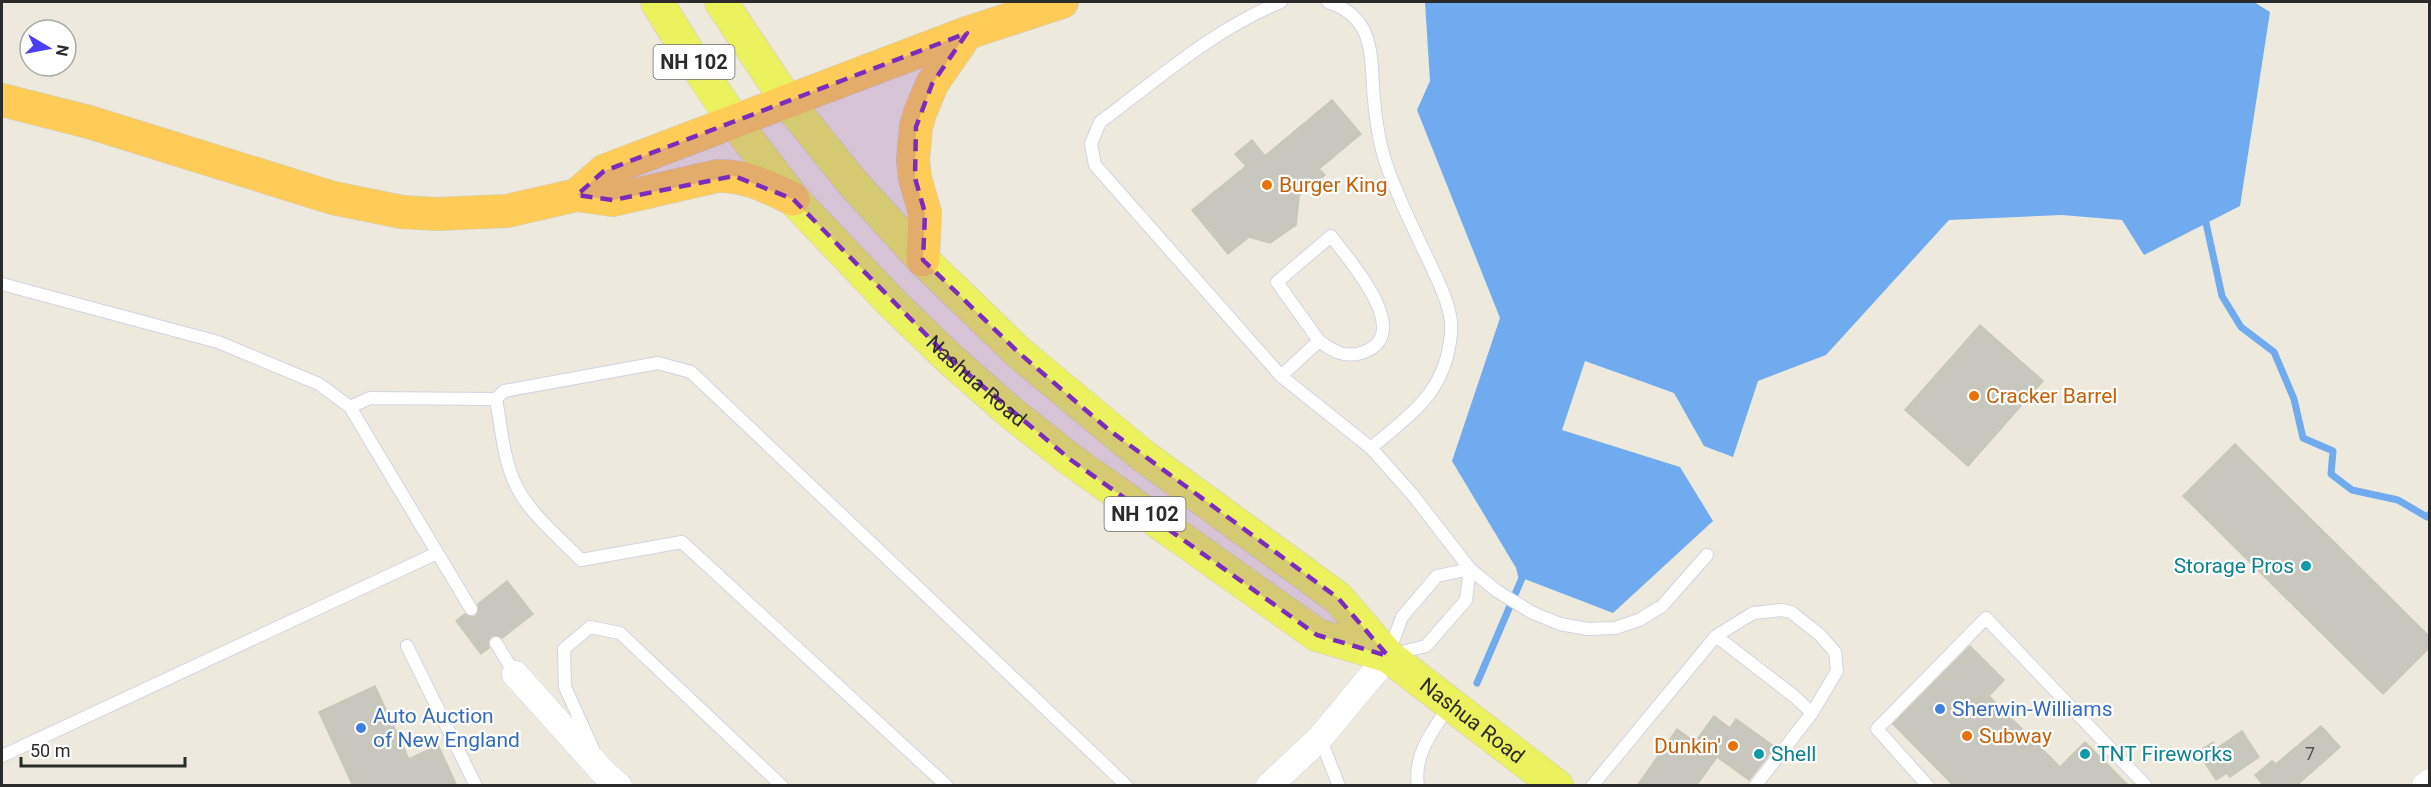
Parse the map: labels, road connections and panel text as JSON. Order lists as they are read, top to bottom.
{
  "streets": {
    "main road": ["NH 102", "Nashua Road"]
  },
  "places": [
    "Burger King",
    "Cracker Barrel",
    "Storage Pros",
    "Sherwin-Williams",
    "Auto Auction of New England",
    "Subway",
    "Dunkin'",
    "Shell",
    "TNT Fireworks"
  ],
  "house_numbers": ["7"],
  "scale_bar": "50 m",
  "north": "right"
}
